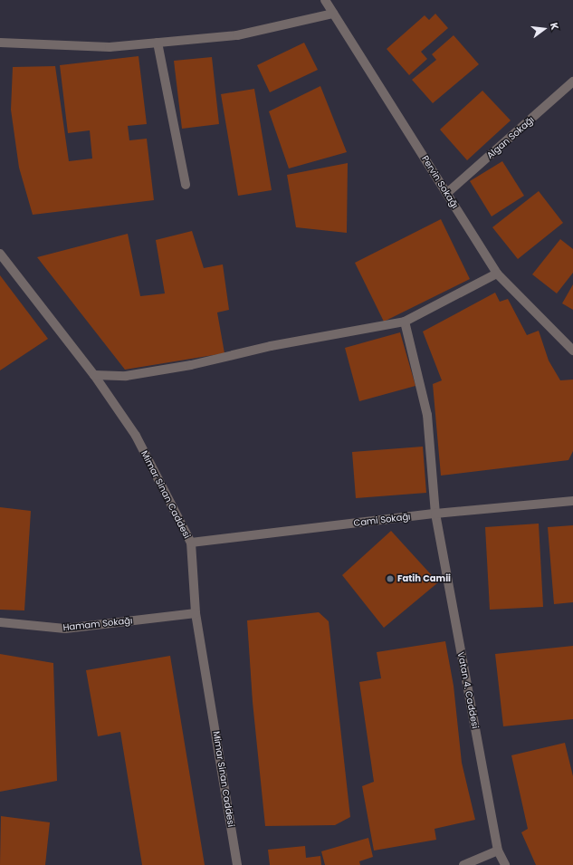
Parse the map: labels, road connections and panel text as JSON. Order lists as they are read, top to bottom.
{
  "streets": {
    "street": [
      "Algan Sokağı",
      "Pervin Sokağı",
      "Mimar Sinan Caddesi",
      "Cami Sokağı",
      "Hamam Sokağı",
      "Vatan 4. Caddesi"
    ]
  },
  "crossings": [
    ["Algan Sokağı", "Pervin Sokağı"],
    ["Mimar Sinan Caddesi", "Cami Sokağı"],
    ["Mimar Sinan Caddesi", "Hamam Sokağı"],
    ["Cami Sokağı", "Vatan 4. Caddesi"]
  ],
  "places": ["Fatih Camii"],
  "north": "right"
}
